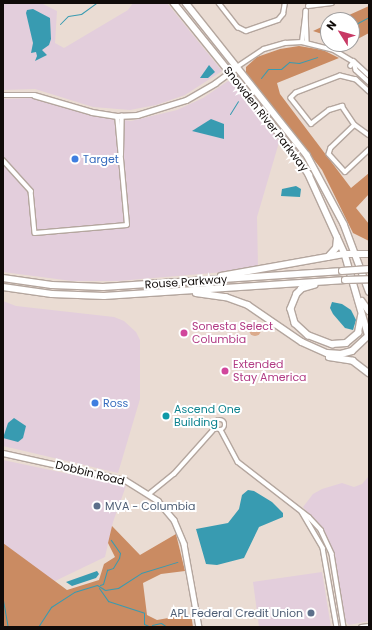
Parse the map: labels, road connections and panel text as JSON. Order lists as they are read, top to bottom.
{
  "streets": {
    "main road": ["Snowden River Parkway", "Rouse Parkway"],
    "street": ["Dobbin Road"]
  },
  "places": [
    "Target",
    "Sonesta Select Columbia",
    "Extended Stay America",
    "Ross",
    "Ascend One Building",
    "MVA - Columbia",
    "APL Federal Credit Union"
  ],
  "north": "top left"
}
